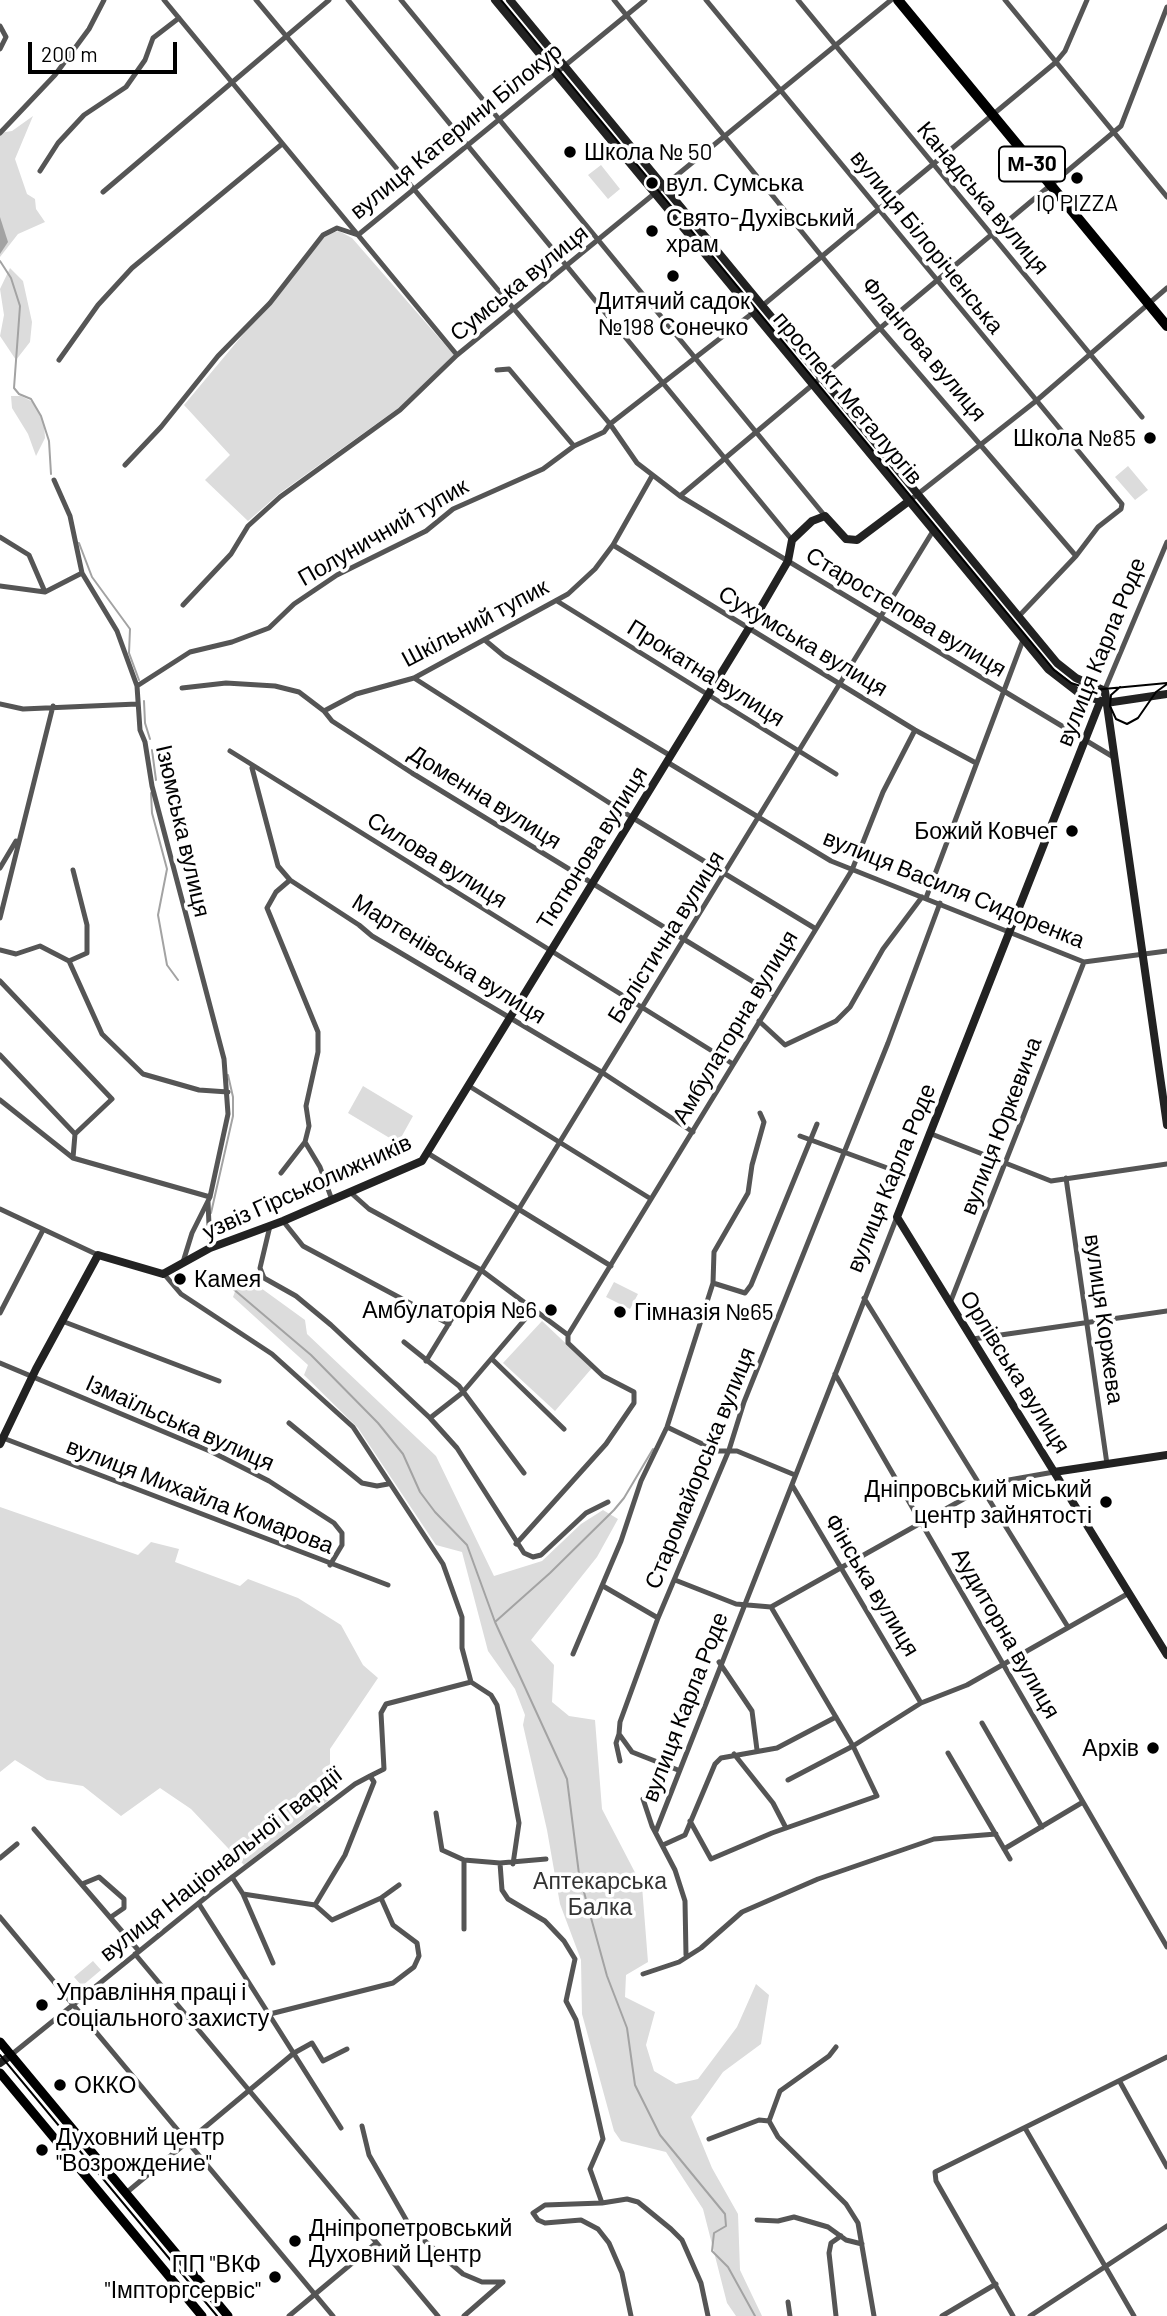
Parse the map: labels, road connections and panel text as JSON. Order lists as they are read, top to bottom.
{
  "streets": {
    "highway": ["М-30"],
    "street": [
      "вулиця Катерини Білокур",
      "Канадська вулиця",
      "вулиця Білоріченська",
      "Сумська вулиця",
      "Флангова вулиця",
      "проспект Металургів",
      "Полуничний тупик",
      "Старостепова вулиця",
      "Шкільний тупик",
      "Сухумська вулиця",
      "вулиця Карла Роде",
      "Прокатна вулиця",
      "Доменна вулиця",
      "Ізюмська вулиця",
      "Тютюнова вулиця",
      "Силова вулиця",
      "вулиця Василя Сидоренка",
      "Балістична вулиця",
      "Мартенівська вулиця",
      "Амбулаторна вулиця",
      "вулиця Юркевича",
      "узвіз Гірськолижників",
      "вулиця Коржева",
      "Орлівська вулиця",
      "Ізмаїльська вулиця",
      "Старомайорська вулиця",
      "вулиця Михайла Комарова",
      "Фінська вулиця",
      "Аудиторна вулиця",
      "вулиця Національної Гвардії"
    ]
  },
  "crossings": [
    ["вулиця Катерини Білокур", "Флангова вулиця"],
    ["вулиця Катерини Білокур", "проспект Металургів"],
    ["вулиця Катерини Білокур", "Старостепова вулиця"],
    ["М-30", "Полуничний тупик"],
    ["Канадська вулиця", "Сумська вулиця"],
    ["Канадська вулиця", "Полуничний тупик"],
    ["вулиця Білоріченська", "Сумська вулиця"],
    ["вулиця Білоріченська", "Флангова вулиця"],
    ["вулиця Білоріченська", "Полуничний тупик"],
    ["Сумська вулиця", "Флангова вулиця"],
    ["Сумська вулиця", "проспект Металургів"],
    ["Сумська вулиця", "Старостепова вулиця"],
    ["Флангова вулиця", "Полуничний тупик"],
    ["проспект Металургів", "Полуничний тупик"],
    ["проспект Металургів", "вулиця Карла Роде"],
    ["проспект Металургів", "Балістична вулиця"],
    ["Полуничний тупик", "Старостепова вулиця"],
    ["Полуничний тупик", "Ізюмська вулиця"],
    ["Старостепова вулиця", "Шкільний тупик"],
    ["Старостепова вулиця", "вулиця Карла Роде"],
    ["Старостепова вулиця", "Тютюнова вулиця"],
    ["Старостепова вулиця", "Балістична вулиця"],
    ["Шкільний тупик", "Сухумська вулиця"],
    ["Шкільний тупик", "Прокатна вулиця"],
    ["Шкільний тупик", "Доменна вулиця"],
    ["Шкільний тупик", "вулиця Василя Сидоренка"],
    ["Сухумська вулиця", "Тютюнова вулиця"],
    ["Сухумська вулиця", "Балістична вулиця"],
    ["Сухумська вулиця", "Амбулаторна вулиця"],
    ["вулиця Карла Роде", "вулиця Василя Сидоренка"],
    ["вулиця Карла Роде", "Орлівська вулиця"],
    ["вулиця Карла Роде", "Фінська вулиця"],
    ["вулиця Карла Роде", "Аудиторна вулиця"],
    ["Прокатна вулиця", "Тютюнова вулиця"],
    ["Прокатна вулиця", "Балістична вулиця"],
    ["Доменна вулиця", "Тютюнова вулиця"],
    ["Доменна вулиця", "Балістична вулиця"],
    ["Доменна вулиця", "Амбулаторна вулиця"],
    ["Ізюмська вулиця", "узвіз Гірськолижників"],
    ["Тютюнова вулиця", "Силова вулиця"],
    ["Тютюнова вулиця", "вулиця Василя Сидоренка"],
    ["Тютюнова вулиця", "Мартенівська вулиця"],
    ["Тютюнова вулиця", "узвіз Гірськолижників"],
    ["Силова вулиця", "Балістична вулиця"],
    ["Силова вулиця", "Амбулаторна вулиця"],
    ["вулиця Василя Сидоренка", "Балістична вулиця"],
    ["вулиця Василя Сидоренка", "Амбулаторна вулиця"],
    ["вулиця Василя Сидоренка", "вулиця Юркевича"],
    ["вулиця Василя Сидоренка", "Старомайорська вулиця"],
    ["Балістична вулиця", "Мартенівська вулиця"],
    ["Мартенівська вулиця", "Амбулаторна вулиця"],
    ["вулиця Юркевича", "Орлівська вулиця"],
    ["Ізмаїльська вулиця", "вулиця Михайла Комарова"]
  ],
  "parks": ["Аптекарська Балка"],
  "places": [
    "Школа № 50",
    "IQ PIZZA",
    "вул. Сумська",
    "Свято-Духівський храм",
    "Дитячий садок №198 Сонечко",
    "Школа №85",
    "Божий Ковчег",
    "Камея",
    "Амбулаторія №6",
    "Гімназія №65",
    "Дніпровський міський центр зайнятості",
    "Архів",
    "Управління праці і соціального захисту",
    "ОККО",
    "Духовний центр \"Возрождение\"",
    "Дніпропетровський Духовний Центр",
    "ПП \"ВКФ \"Імпторгсервіс\""
  ],
  "scale_bar": "200 m"
}
